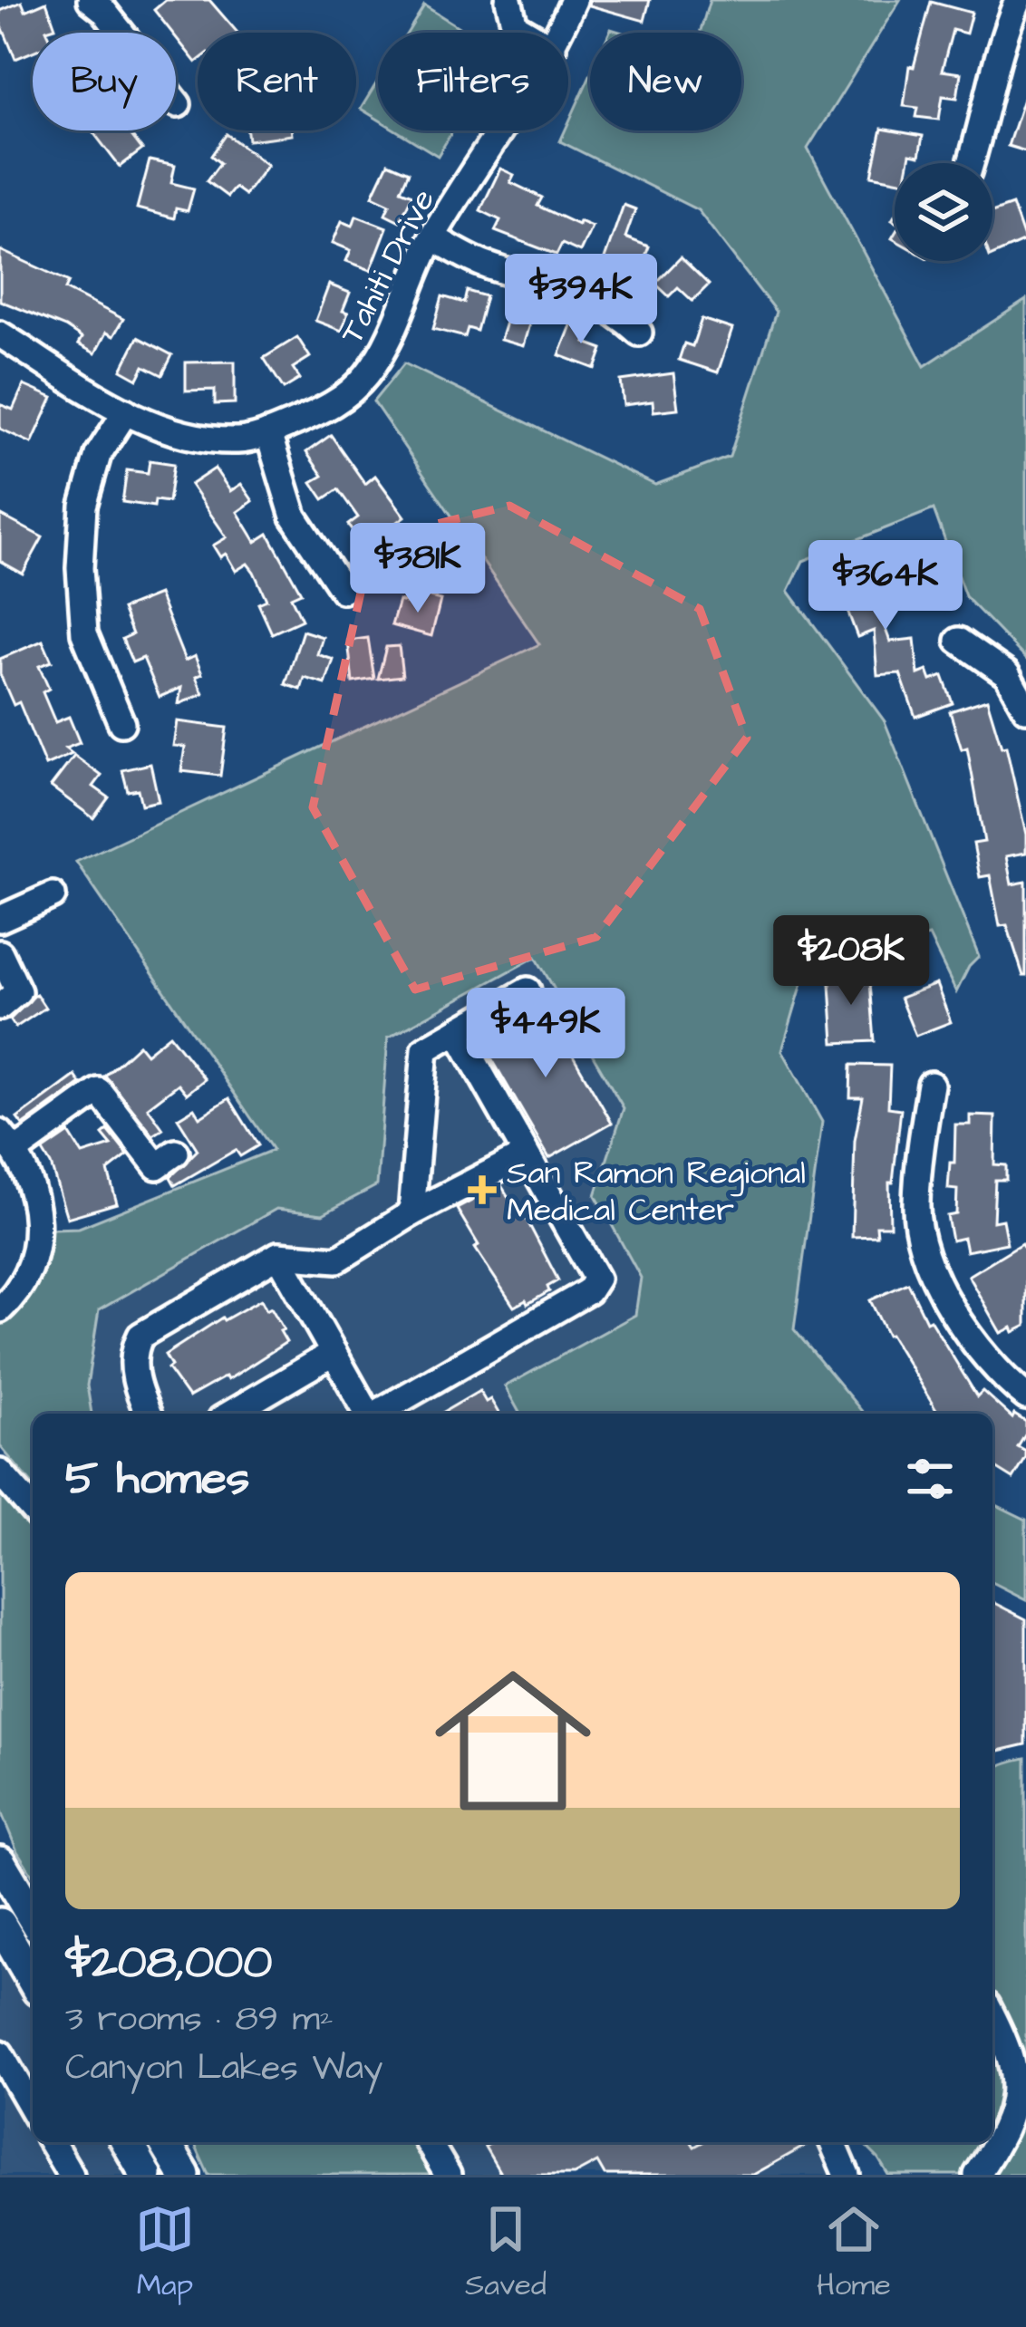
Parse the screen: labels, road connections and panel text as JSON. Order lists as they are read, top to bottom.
{
  "streets": {
    "street": ["Tahiti Drive"]
  },
  "places": {
    "health": ["San Ramon Regional Medical Center"]
  },
  "page": {
    "chip": [
      "Buy",
      "Rent",
      "Filters",
      "New"
    ],
    "price": [
      "$394K",
      "$381K",
      "$364K",
      "$208K",
      "$449K"
    ],
    "heading": "5 homes",
    "list": [
      {
        "name": "$208,000",
        "note": "3 rooms · 89 m² · Canyon Lakes Way"
      }
    ],
    "tabs": ["Map", "Saved", "Home"]
  }
}
